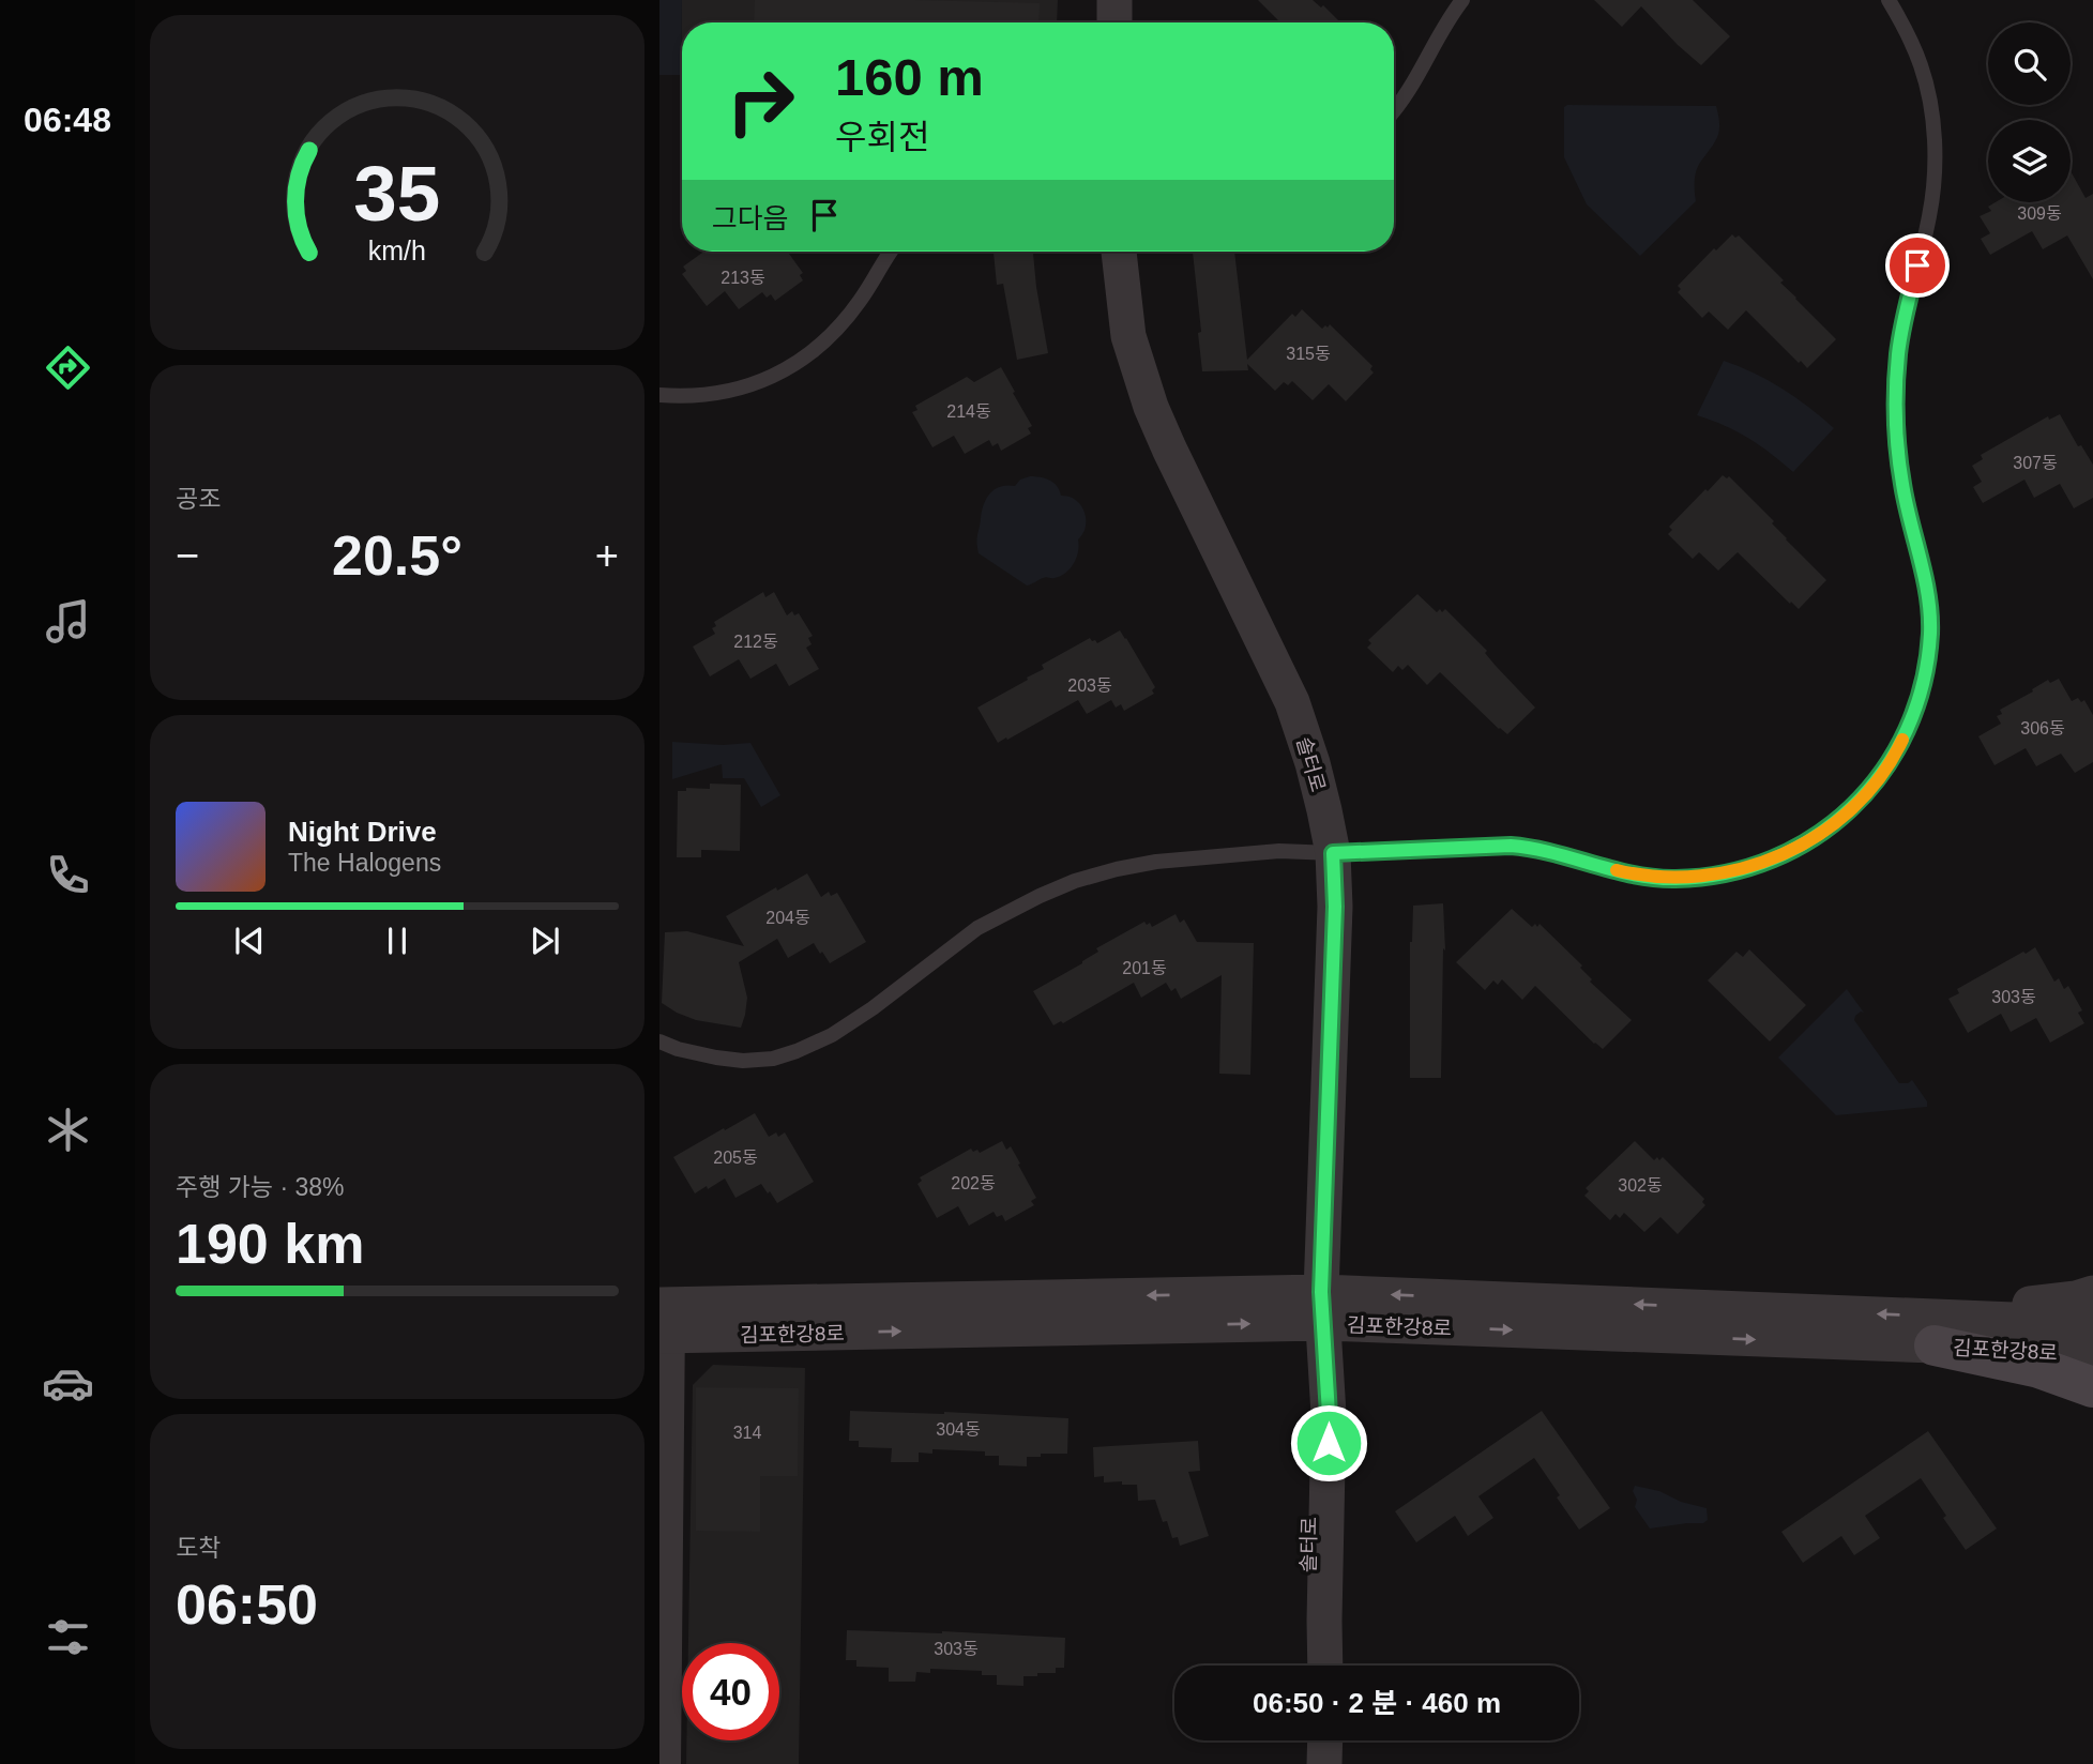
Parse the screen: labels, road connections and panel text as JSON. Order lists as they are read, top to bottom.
{
  "streets": {
    "street": ["솔터로", "김포한강8로"]
  },
  "crossings": [
    ["솔터로", "김포한강8로"]
  ],
  "house_numbers": [
    "309동",
    "213동",
    "315동",
    "214동",
    "307동",
    "212동",
    "203동",
    "306동",
    "204동",
    "201동",
    "303동",
    "205동",
    "202동",
    "302동",
    "304동",
    "314",
    "303동"
  ],
  "page": {
    "tabs": "06:48",
    "turn": ["160 m", "우회전"],
    "then": "그다음",
    "tile": [
      "공조",
      ["주행 가능 · 38%", "190 km"],
      ["도착", "06:50"]
    ],
    "heat": ["−", "20.5°", "+"],
    "song": ["Night Drive", "The Halogens"],
    "limit": "40",
    "trip": "06:50 · 2 분 · 460 m",
    "gauge": ["35", "km/h"]
  }
}
